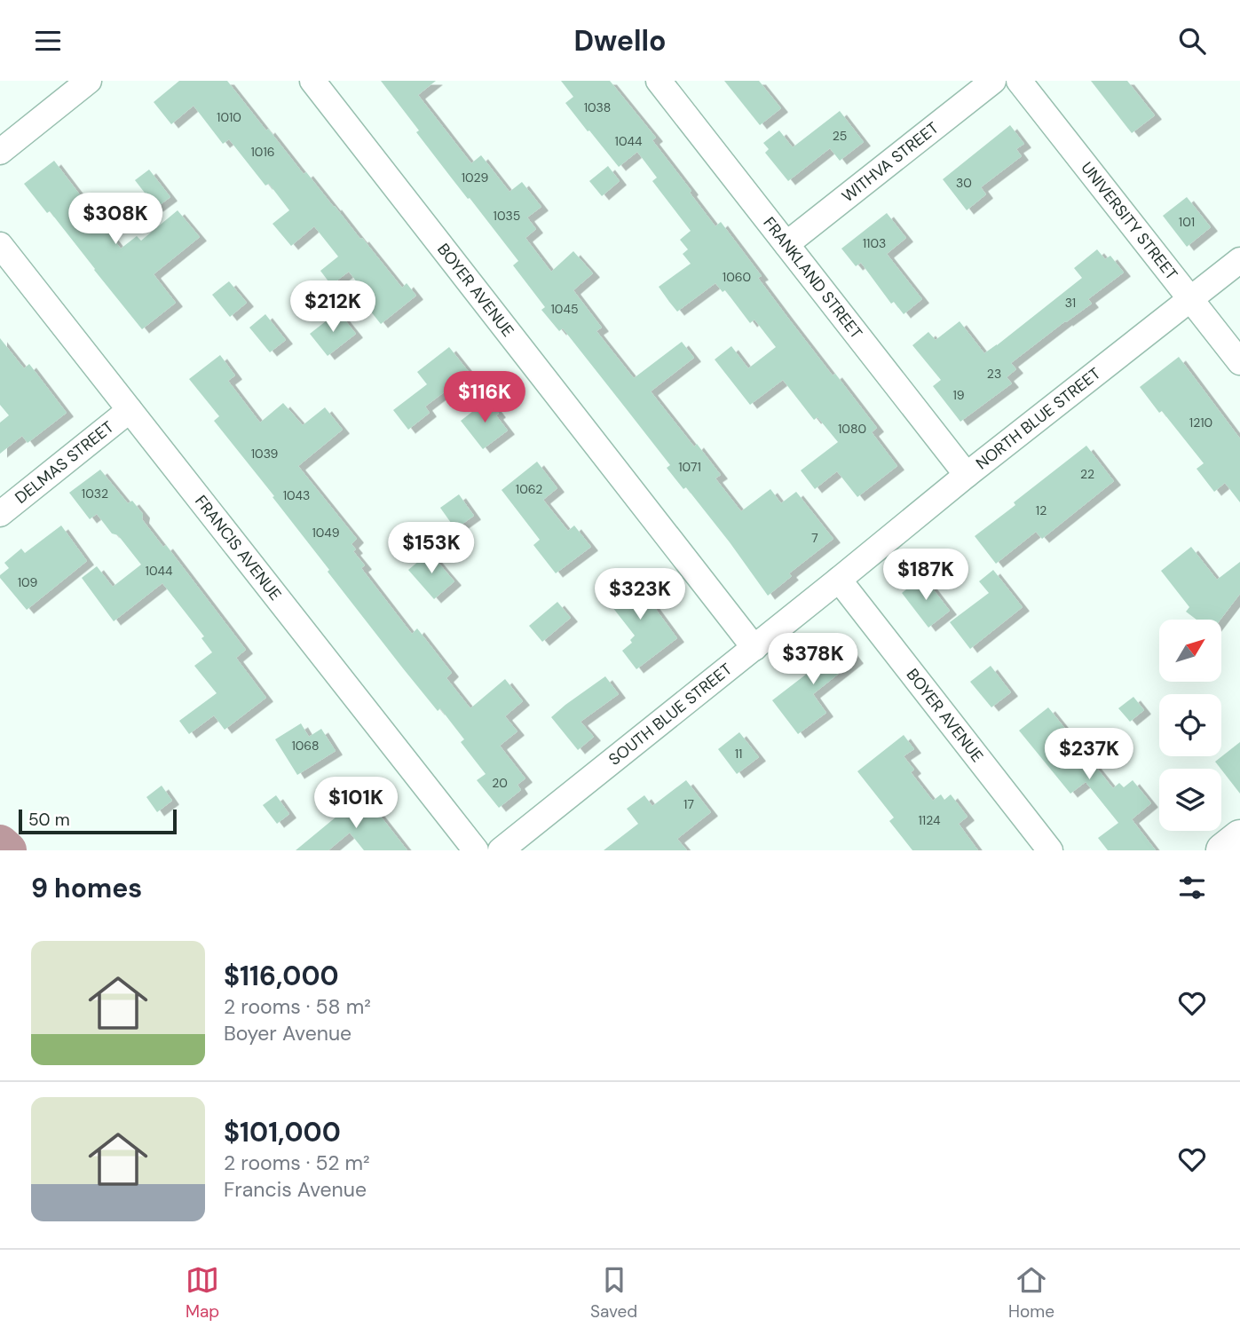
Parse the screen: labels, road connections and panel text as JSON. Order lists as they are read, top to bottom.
{
  "streets": {
    "street": [
      "WITHVA STREET",
      "UNIVERSITY STREET",
      "FRANKLAND STREET",
      "BOYER AVENUE",
      "NORTH BLUE STREET",
      "DELMAS STREET",
      "FRANCIS AVENUE",
      "SOUTH BLUE STREET"
    ]
  },
  "crossings": [
    ["WITHVA STREET", "FRANKLAND STREET"],
    ["UNIVERSITY STREET", "NORTH BLUE STREET"],
    ["FRANKLAND STREET", "NORTH BLUE STREET"],
    ["BOYER AVENUE", "NORTH BLUE STREET"],
    ["BOYER AVENUE", "SOUTH BLUE STREET"],
    ["NORTH BLUE STREET", "SOUTH BLUE STREET"],
    ["DELMAS STREET", "FRANCIS AVENUE"]
  ],
  "house_numbers": [
    "1038",
    "1010",
    "25",
    "1044",
    "1016",
    "1029",
    "30",
    "1035",
    "101",
    "1103",
    "1060",
    "31",
    "1045",
    "23",
    "19",
    "1210",
    "1080",
    "1039",
    "1071",
    "22",
    "1062",
    "1032",
    "1043",
    "12",
    "1049",
    "7",
    "1044",
    "109",
    "1068",
    "11",
    "20",
    "17",
    "1124"
  ],
  "scale_bar": "50 m",
  "north": "top right",
  "page": {
    "header": "Dwello",
    "price": [
      "$308K",
      "$212K",
      "$116K",
      "$153K",
      "$187K",
      "$323K",
      "$378K",
      "$237K",
      "$101K"
    ],
    "scale": "50 m",
    "heading": "9 homes",
    "list": [
      {
        "name": "$116,000",
        "note": "2 rooms · 58 m² · Boyer Avenue"
      },
      {
        "name": "$101,000",
        "note": "2 rooms · 52 m² · Francis Avenue"
      }
    ],
    "tabs": ["Map", "Saved", "Home"]
  }
}
